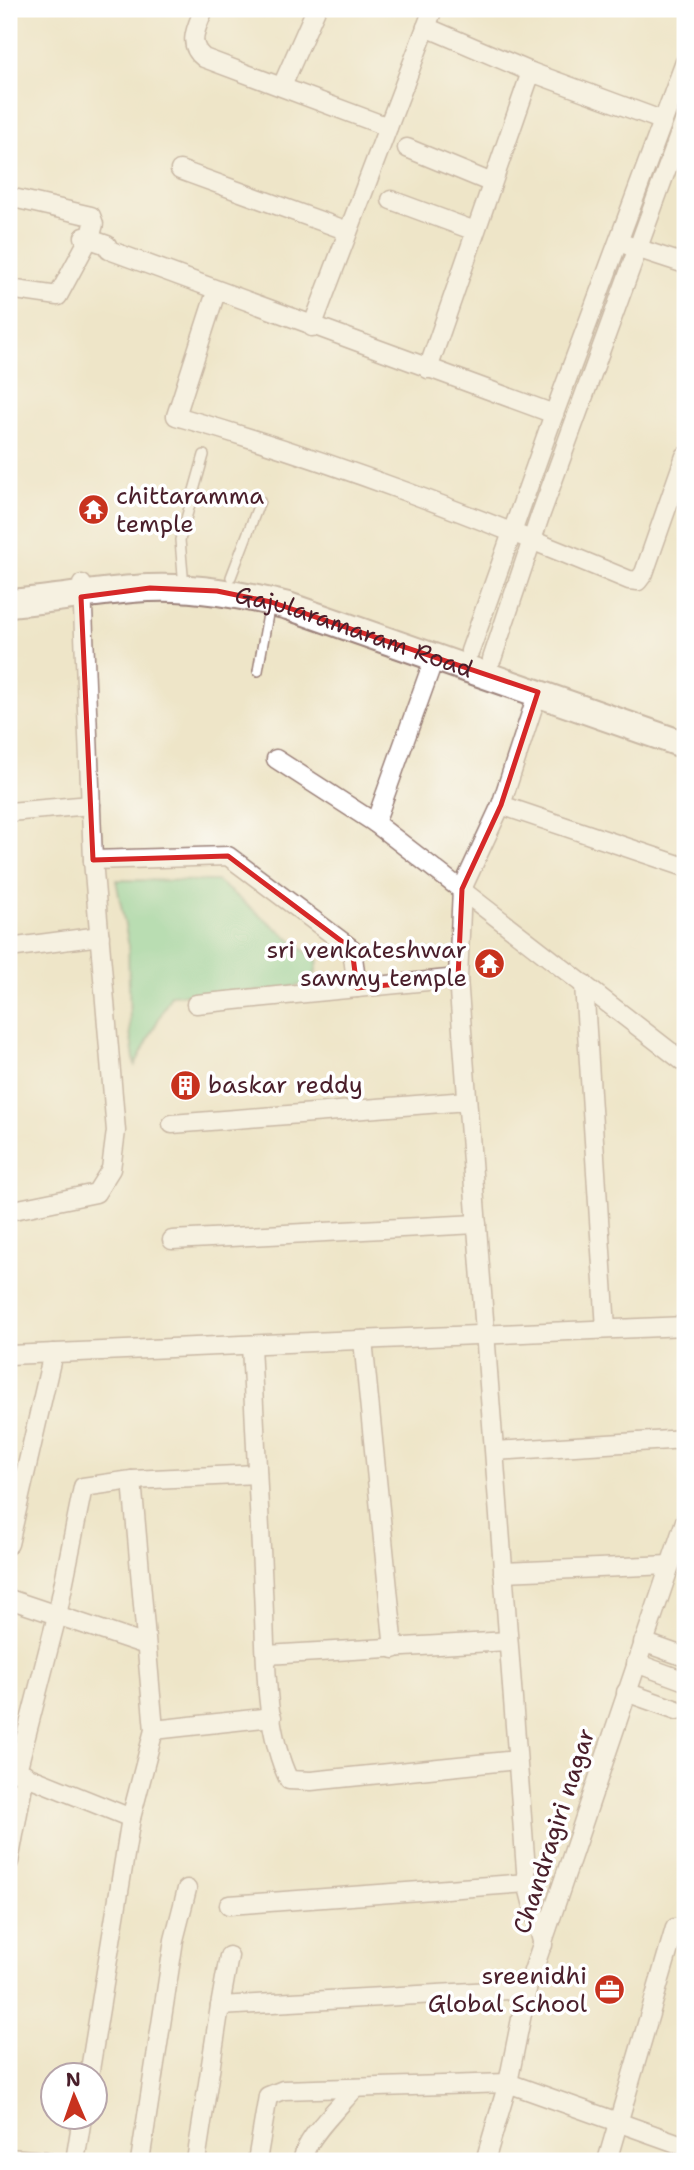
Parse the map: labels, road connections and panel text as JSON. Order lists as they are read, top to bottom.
{
  "streets": {
    "main road": ["Gajularamaram Road"],
    "street": ["Chandragiri nagar"]
  },
  "places": {
    "temple": ["chittaramma temple", "sri venkateshwar sawmy temple"],
    "building": ["baskar reddy"],
    "office": ["sreenidhi Global School"]
  },
  "north": "top"
}
